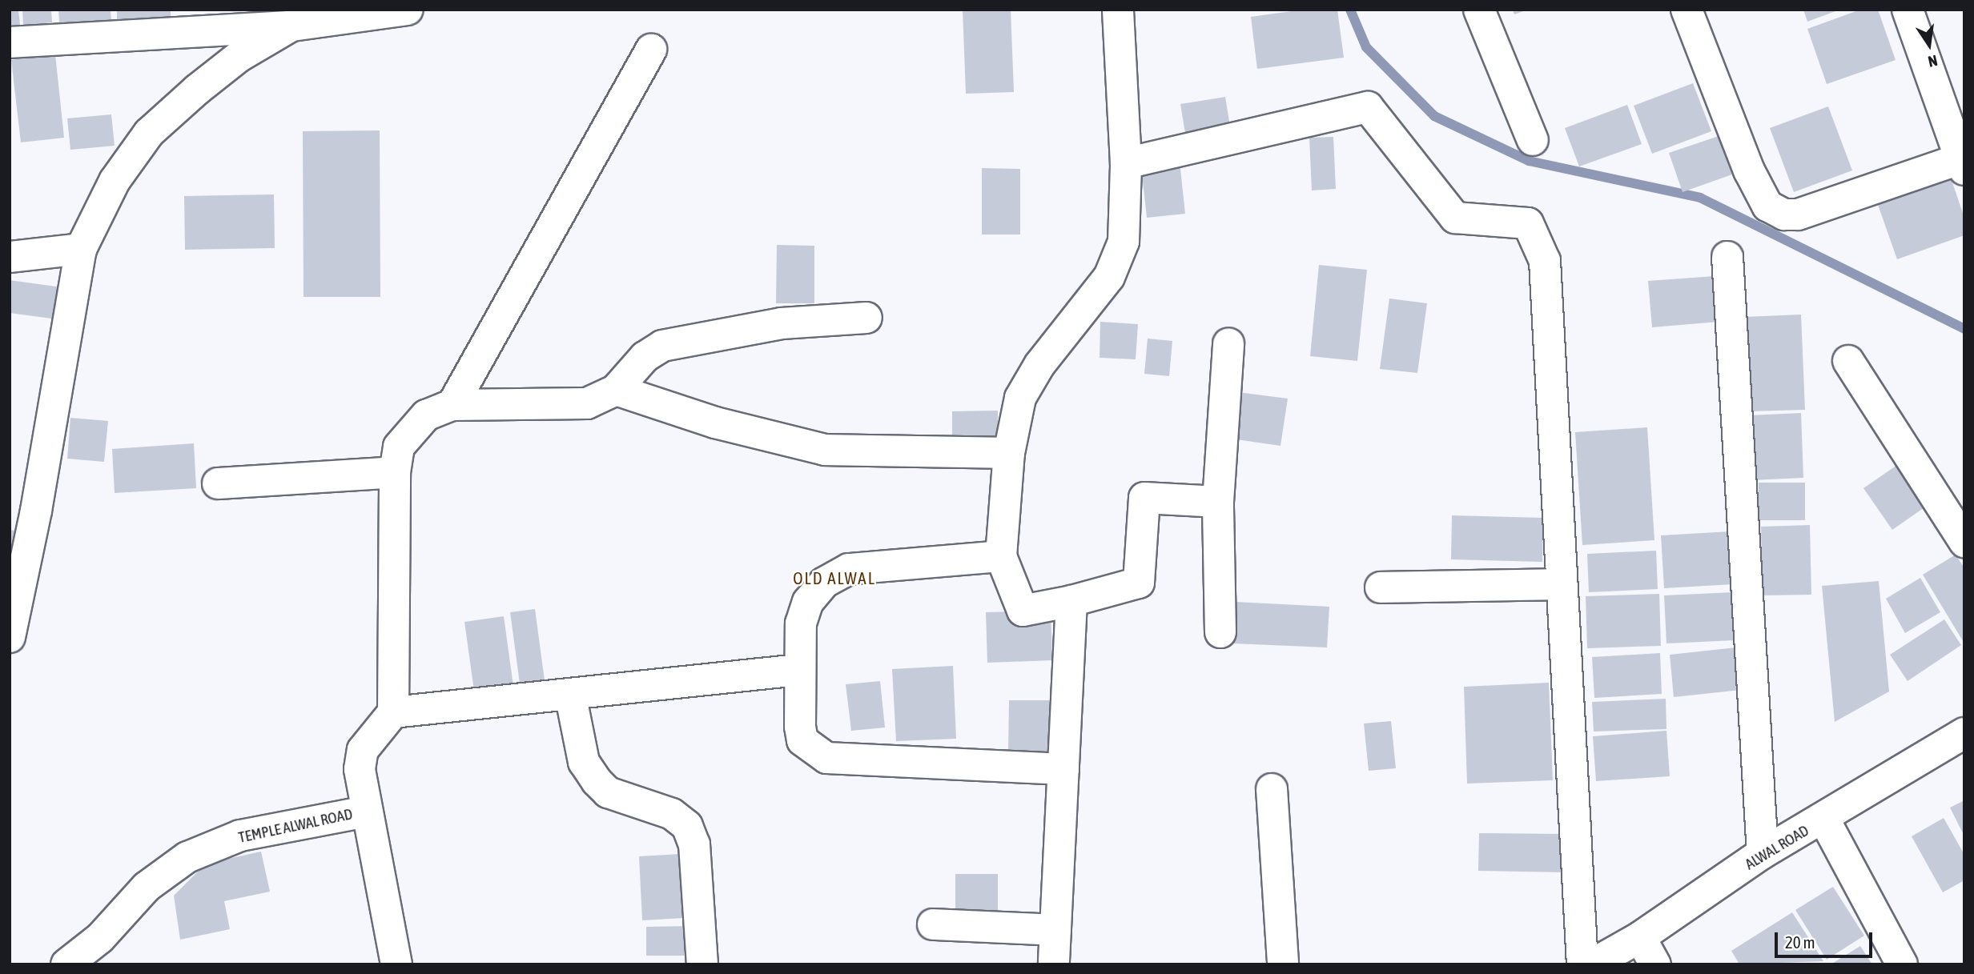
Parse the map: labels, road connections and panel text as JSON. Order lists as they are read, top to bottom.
{
  "streets": {
    "street": ["TEMPLE ALWAL ROAD", "ALWAL ROAD"]
  },
  "districts": ["OLD ALWAL"],
  "scale_bar": "20 m",
  "north": "bottom"
}
